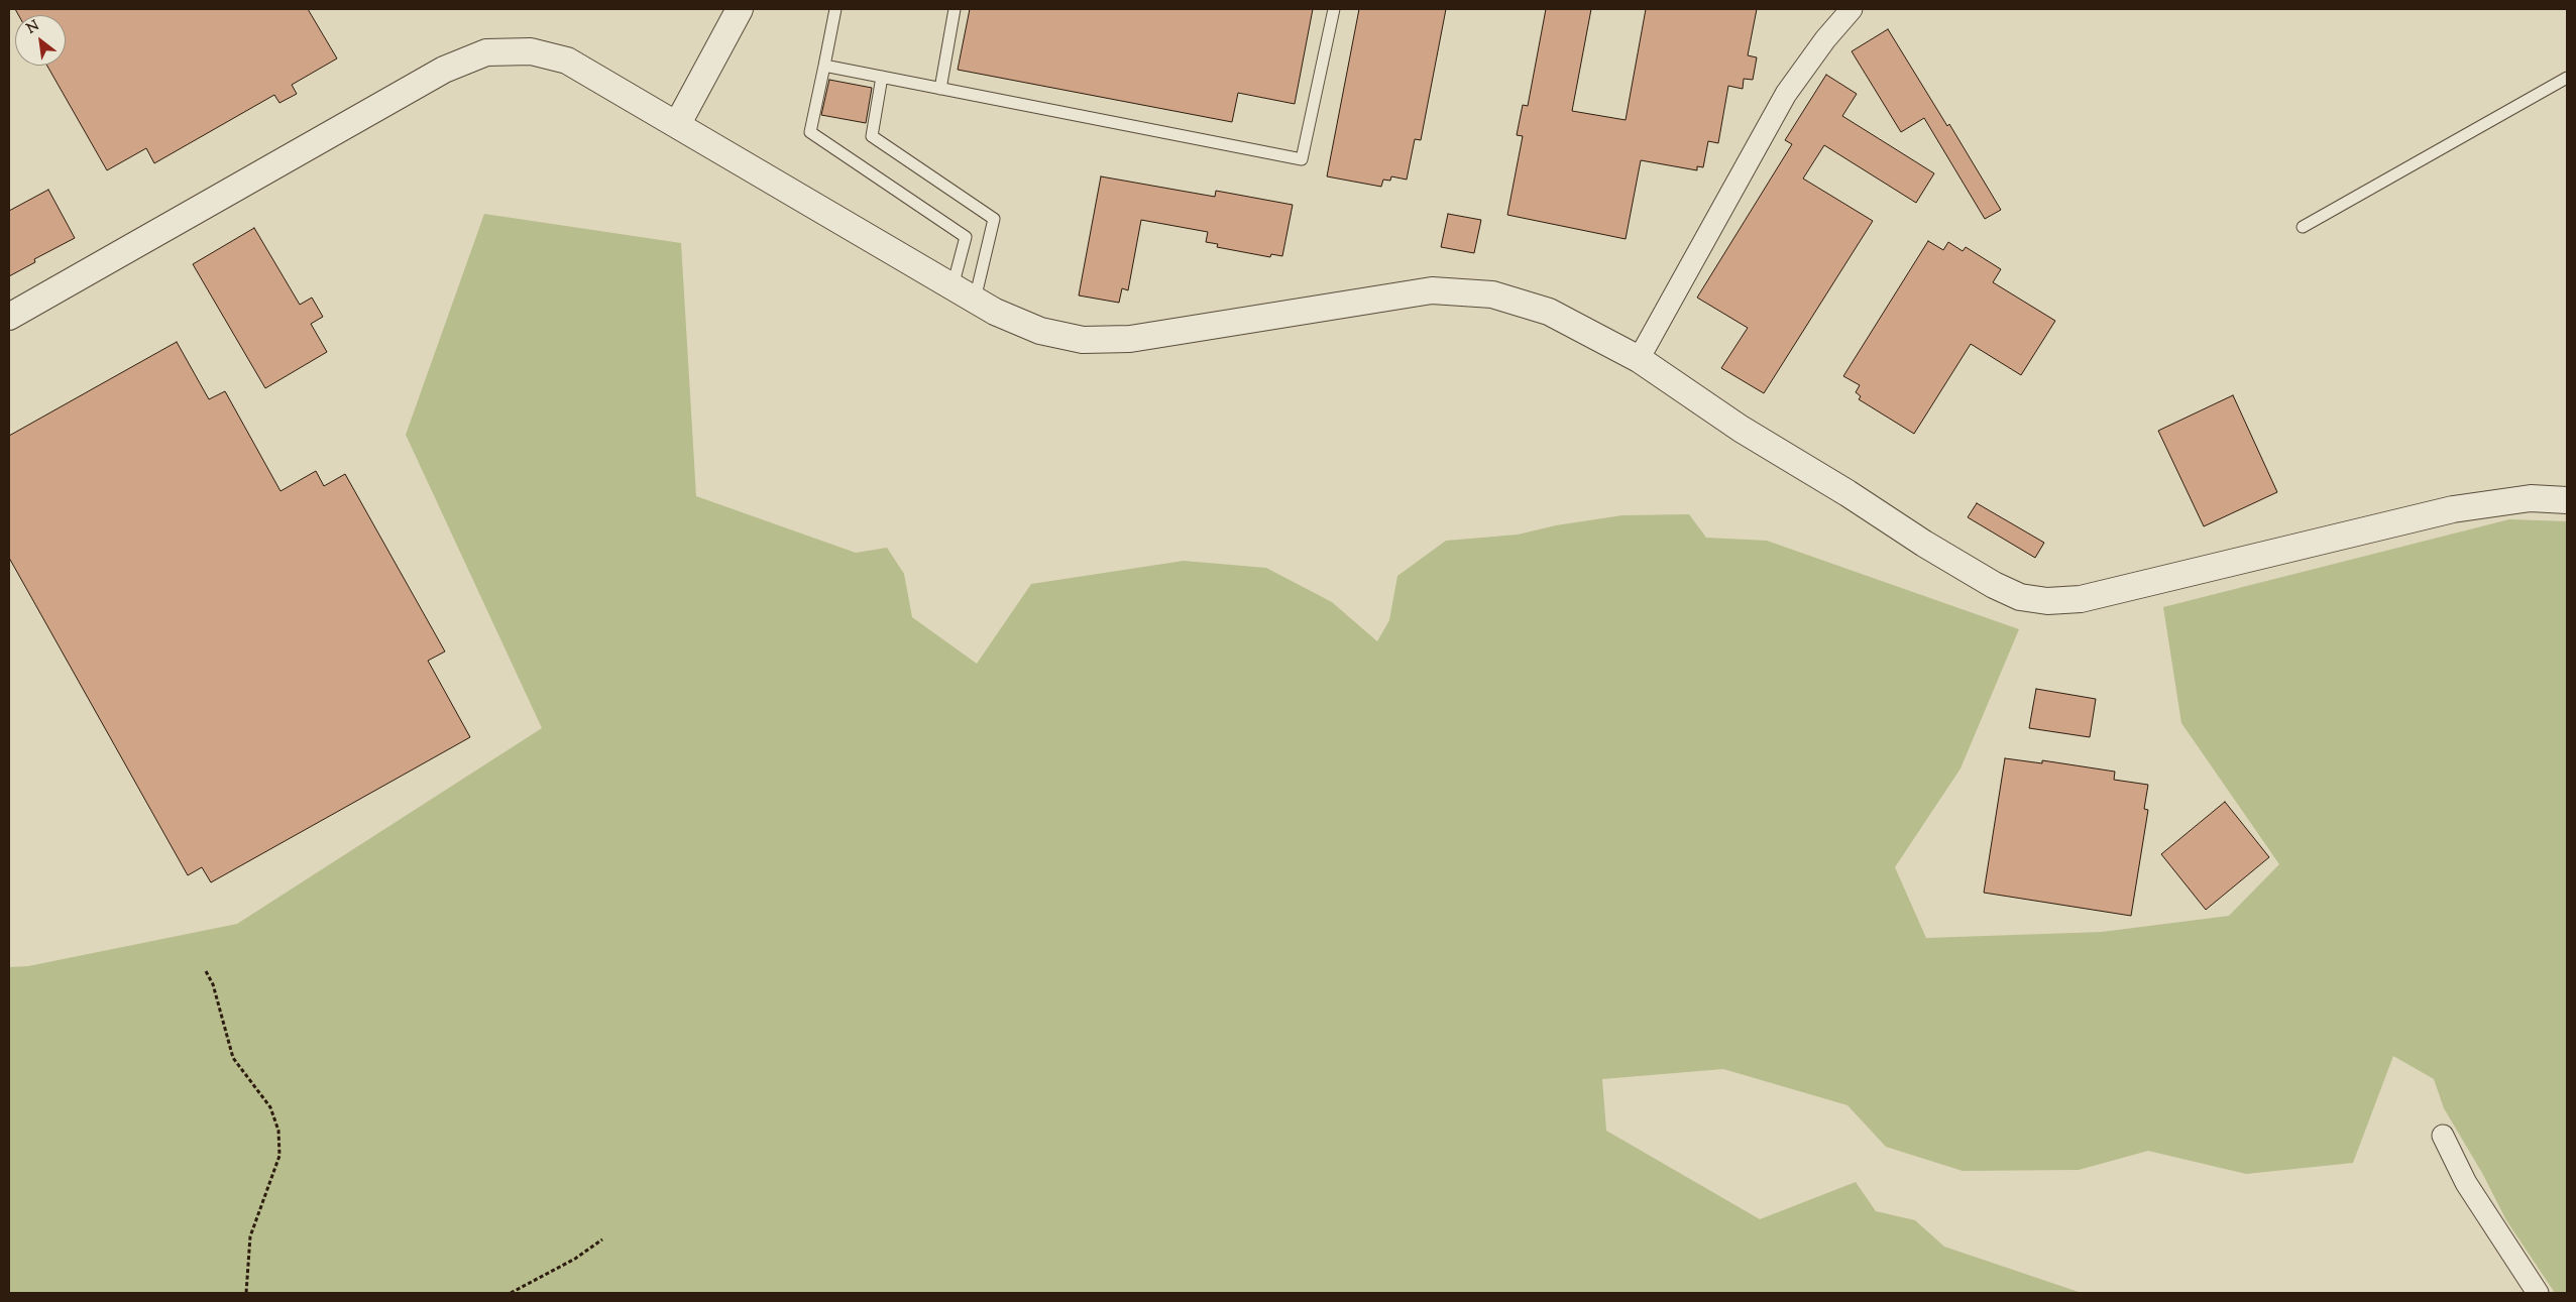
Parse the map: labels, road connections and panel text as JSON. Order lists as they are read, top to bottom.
{
  "north": "top left"
}
